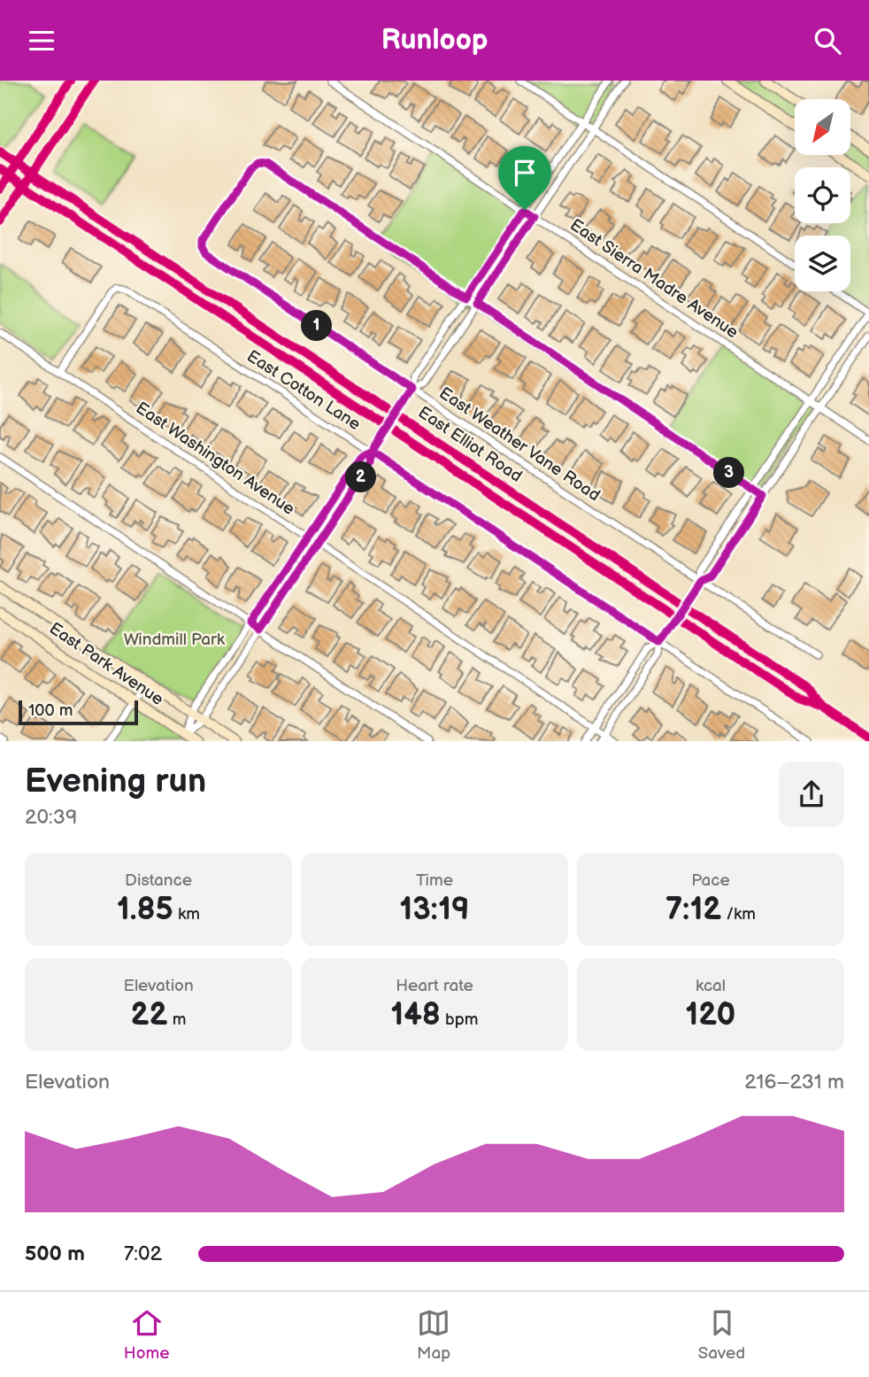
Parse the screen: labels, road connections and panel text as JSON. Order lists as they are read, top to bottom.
{
  "streets": {
    "main road": ["East Elliot Road", "East Park Avenue"],
    "street": [
      "East Sierra Madre Avenue",
      "East Cotton Lane",
      "East Weather Vane Road",
      "East Washington Avenue"
    ]
  },
  "crossings": [
    ["East Cotton Lane", "East Washington Avenue"]
  ],
  "parks": ["Windmill Park"],
  "scale_bar": "100 m",
  "north": "bottom left",
  "page": {
    "header": "Runloop",
    "pins": ["1", "3", "2"],
    "scale": "100 m",
    "heading": ["Evening run", "20:39"],
    "stats": [
      ["Distance", "1.85 km"],
      ["Time", "13:19"],
      ["Pace", "7:12 /km"],
      ["Elevation", "22 m"],
      ["Heart rate", "148 bpm"],
      ["kcal", "120"]
    ],
    "chart": ["Elevation", "216–231 m"],
    "list": [
      {
        "name": "500 m",
        "note": "7:02"
      }
    ],
    "tabs": ["Home", "Map", "Saved"]
  }
}
